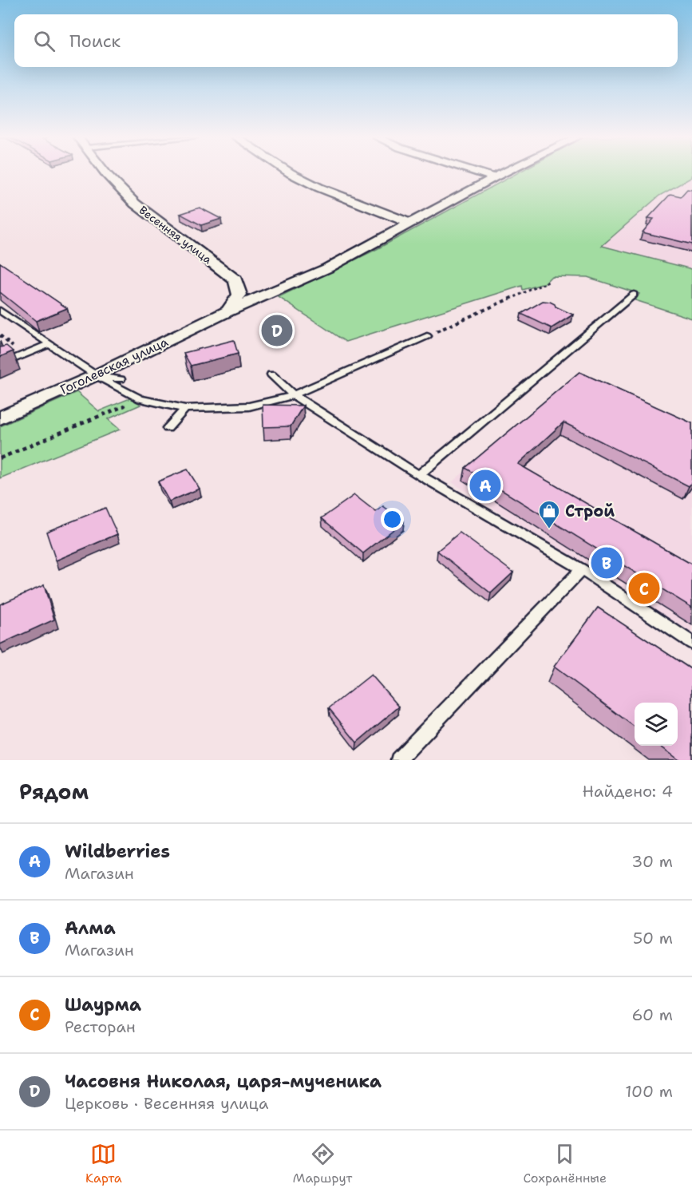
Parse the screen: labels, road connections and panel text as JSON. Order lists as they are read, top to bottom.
{
  "streets": {
    "street": ["Весенняя улица", "Гоголевская улица"]
  },
  "crossings": [
    ["Весенняя улица", "Гоголевская улица"]
  ],
  "places": {
    "shop": ["Строй"]
  },
  "page": {
    "search": "Поиск",
    "pins": [
      "D",
      "A",
      "B",
      "C"
    ],
    "heading": ["Рядом", "Найдено: 4"],
    "list": [
      {
        "mark": "A",
        "name": "Wildberries",
        "note": "Магазин",
        "value": "30 m"
      },
      {
        "mark": "B",
        "name": "Алма",
        "note": "Магазин",
        "value": "50 m"
      },
      {
        "mark": "C",
        "name": "Шаурма",
        "note": "Ресторан",
        "value": "60 m"
      },
      {
        "mark": "D",
        "name": "Часовня Николая, царя-мученика",
        "note": "Церковь · Весенняя улица",
        "value": "100 m"
      }
    ],
    "nav": ["Карта", "Маршрут", "Сохранённые"]
  }
}
